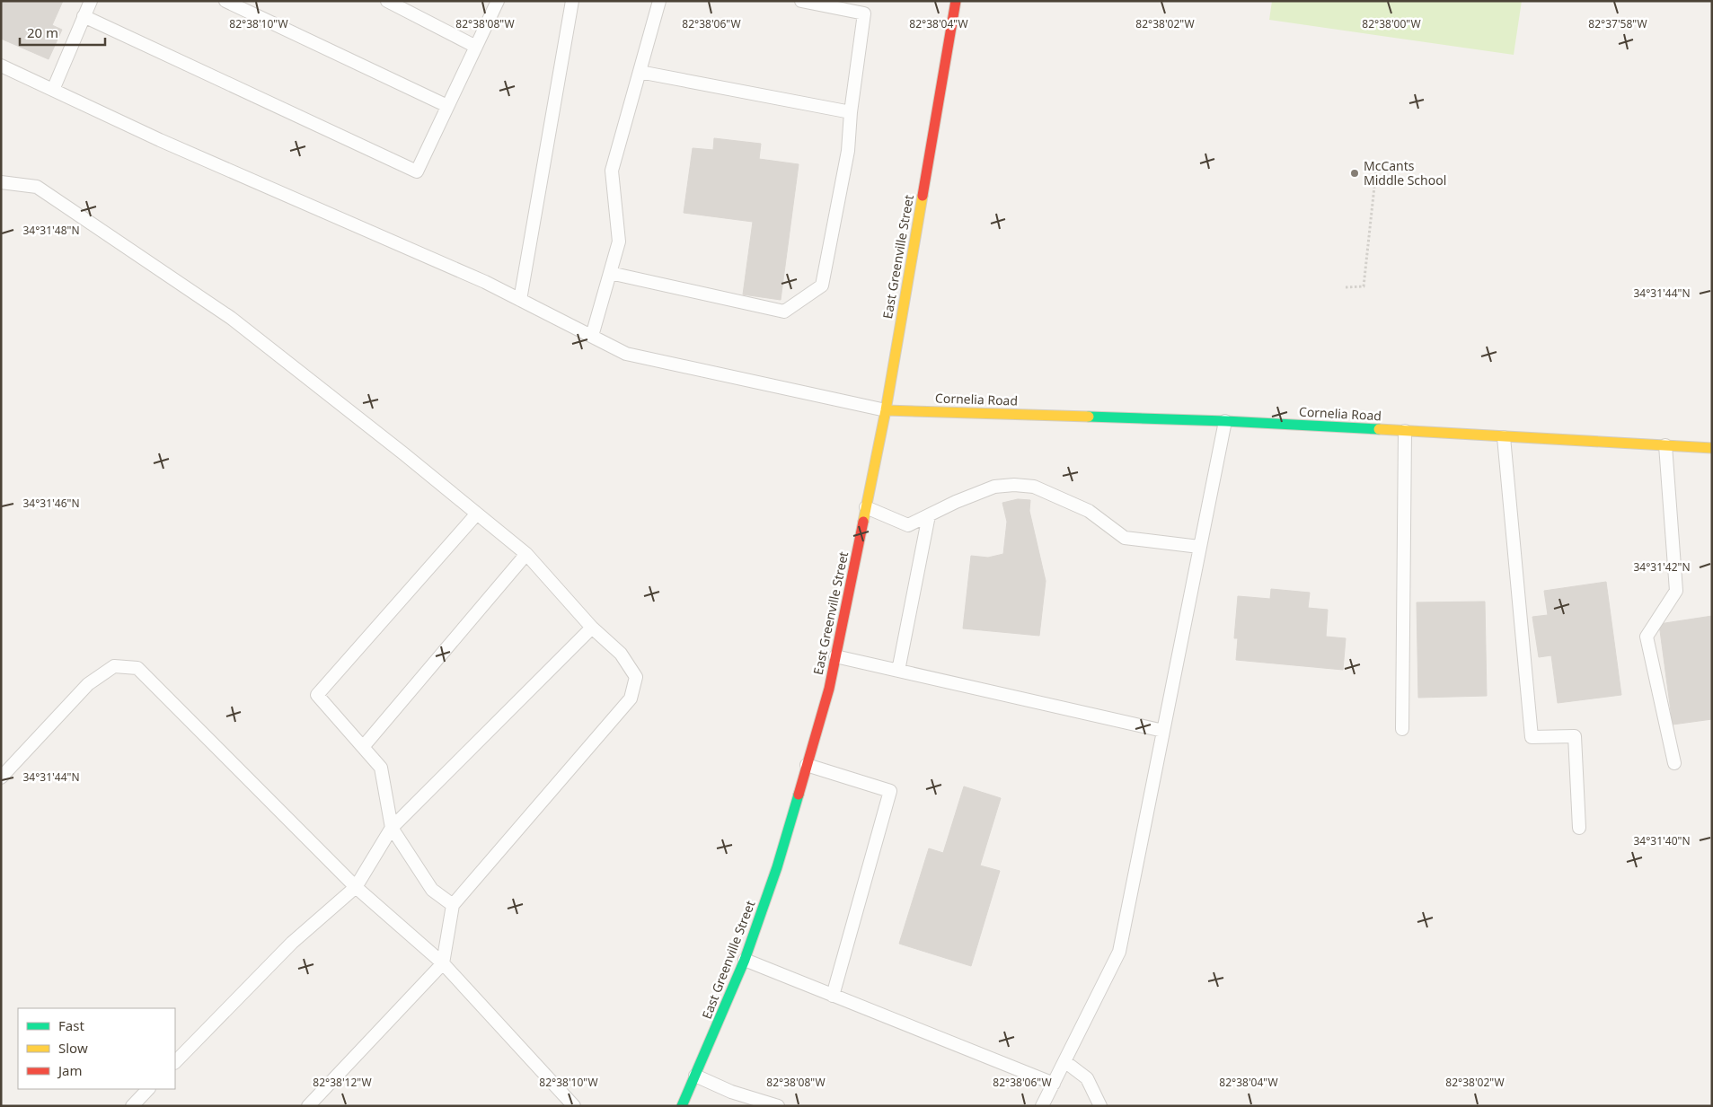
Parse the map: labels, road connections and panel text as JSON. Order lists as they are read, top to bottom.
{
  "streets": {
    "main road": ["East Greenville Street", "Cornelia Road"]
  },
  "crossings": [
    ["East Greenville Street", "Cornelia Road"]
  ],
  "places": ["McCants Middle School"],
  "legend": ["Fast", "Slow", "Jam"],
  "scale_bar": "20 m",
  "coordinates": [
    "82°38'10\"W",
    "82°38'08\"W",
    "82°38'06\"W",
    "82°38'04\"W",
    "82°38'02\"W",
    "82°38'00\"W",
    "82°37'58\"W",
    "34°31'48\"N",
    "34°31'44\"N",
    "34°31'46\"N",
    "34°31'42\"N",
    "34°31'40\"N",
    "82°38'12\"W"
  ]
}
